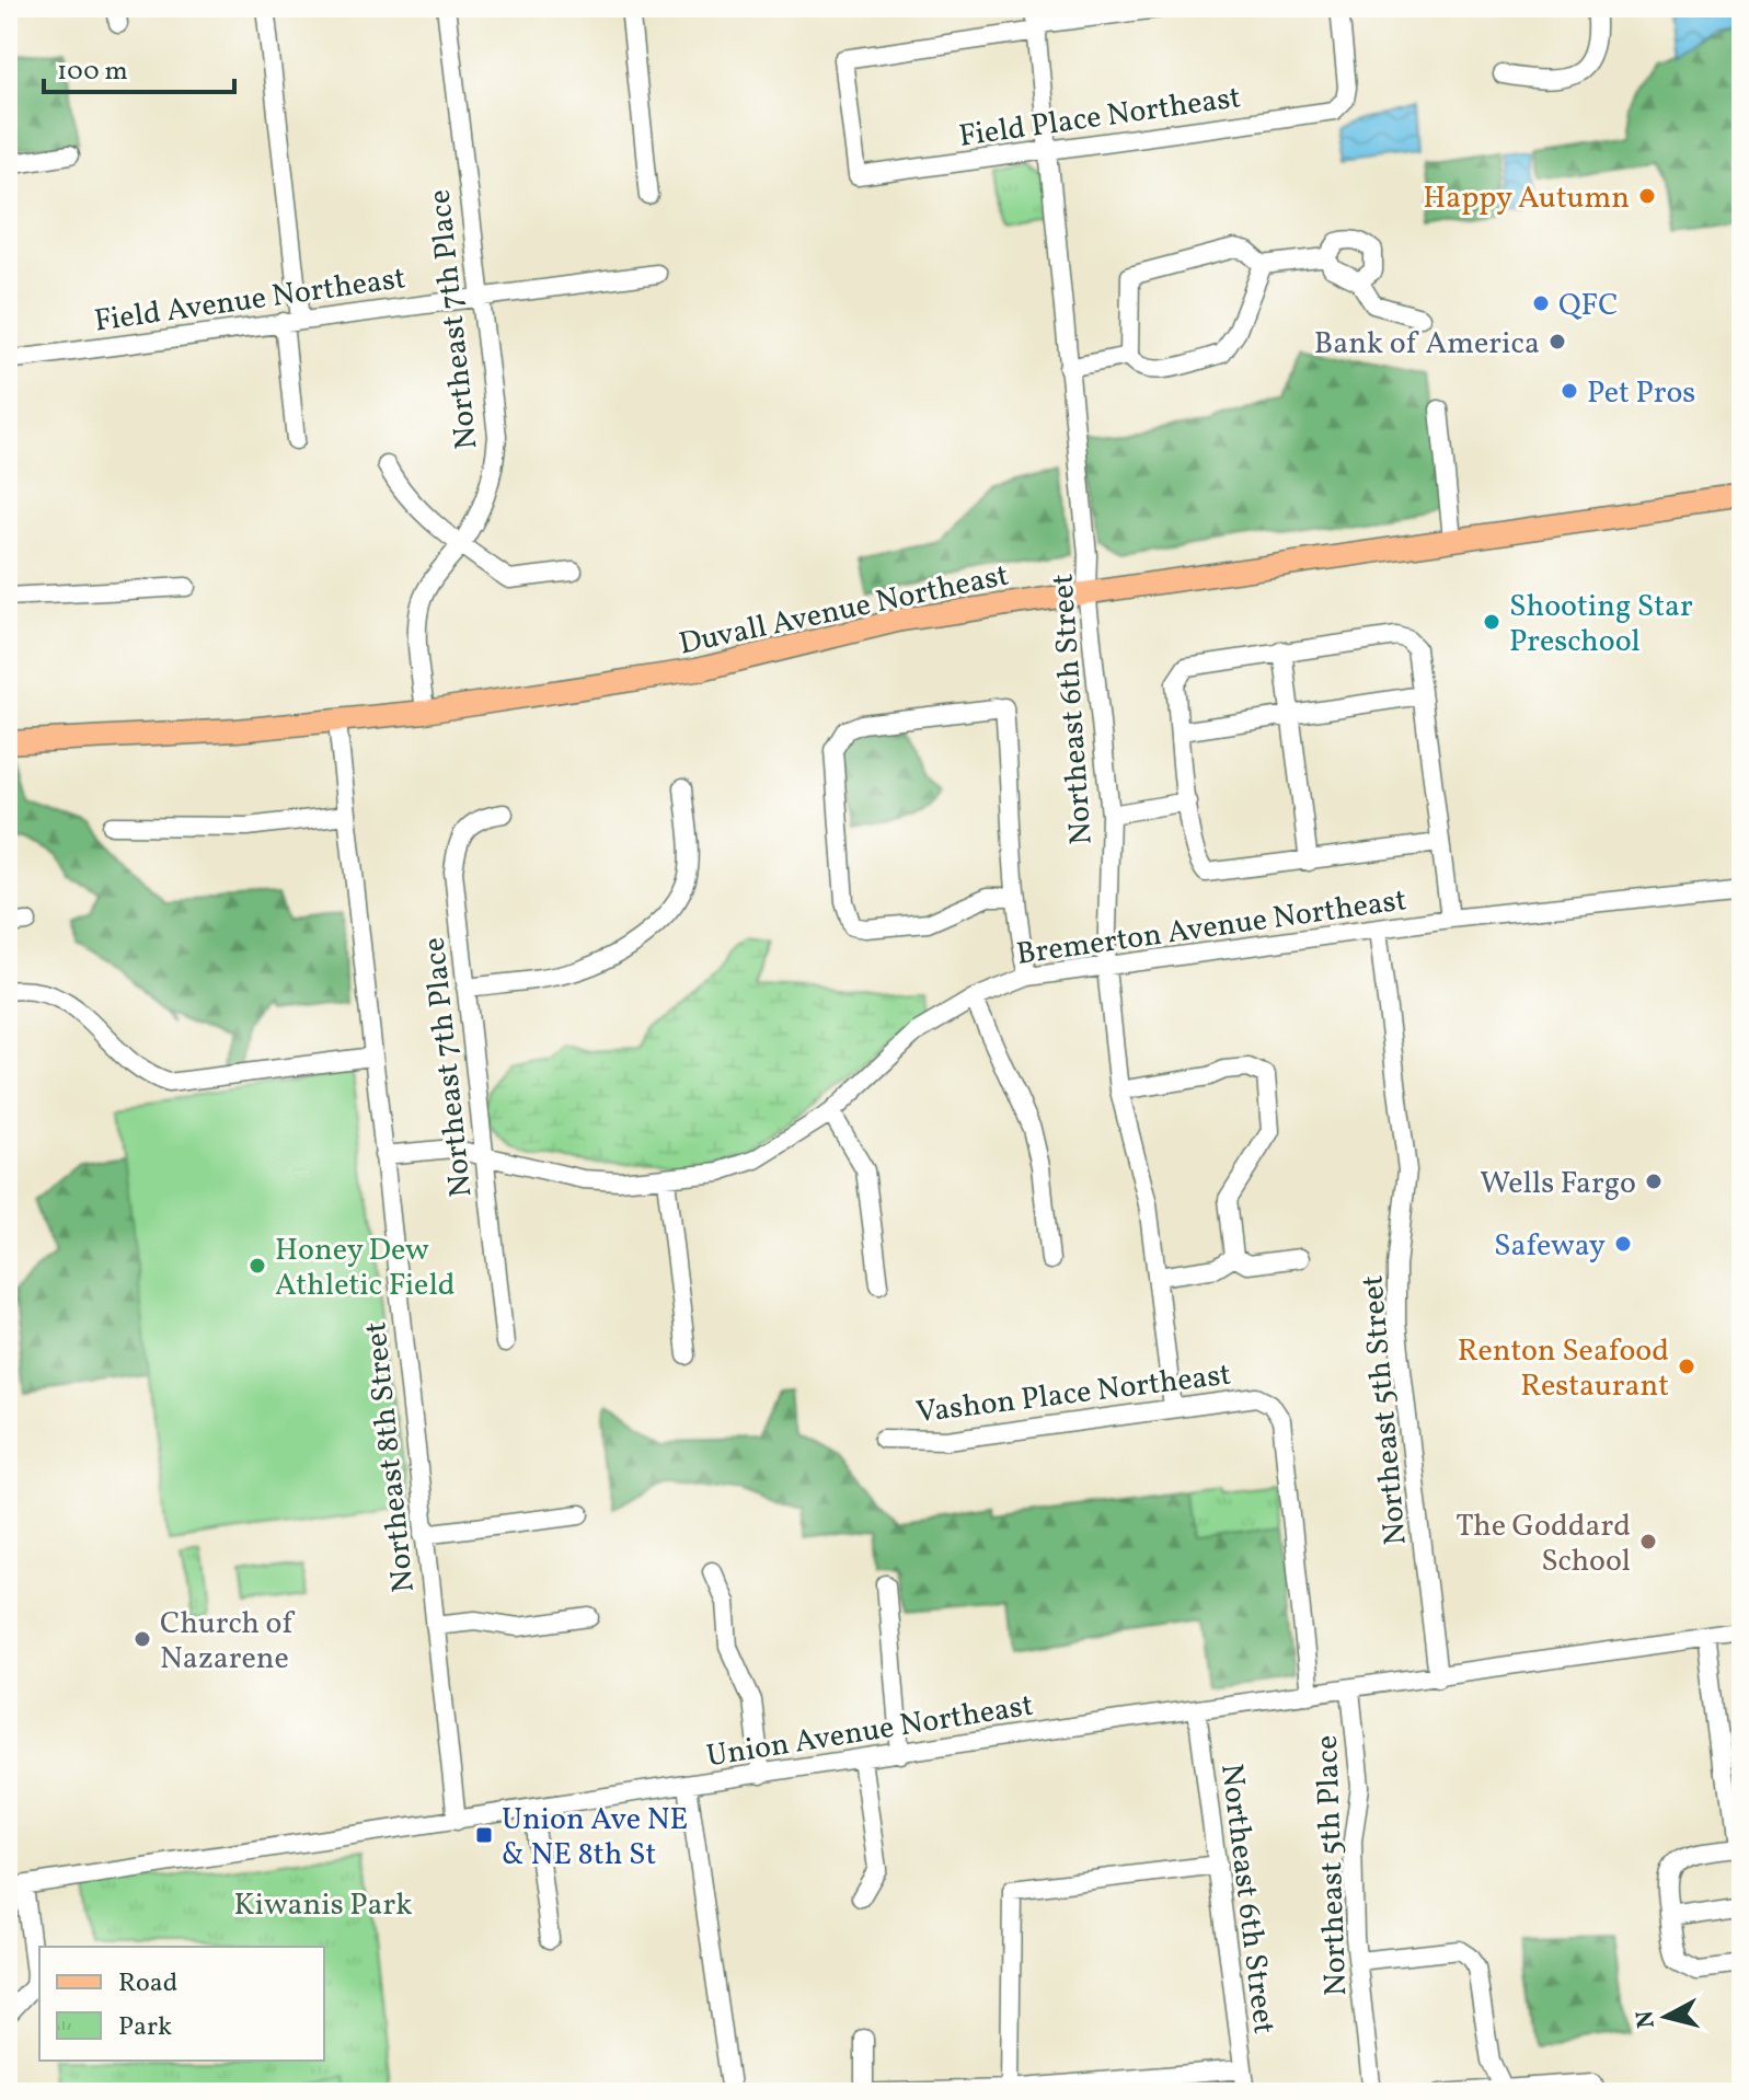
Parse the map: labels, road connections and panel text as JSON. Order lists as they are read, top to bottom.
{
  "streets": {
    "main road": ["Duvall Avenue Northeast"],
    "street": [
      "Field Place Northeast",
      "Field Avenue Northeast",
      "Northeast 7th Place",
      "Northeast 6th Street",
      "Bremerton Avenue Northeast",
      "Vashon Place Northeast",
      "Northeast 5th Street",
      "Northeast 8th Street",
      "Union Avenue Northeast",
      "Northeast 5th Place"
    ]
  },
  "crossings": [
    ["Field Place Northeast", "Northeast 6th Street"],
    ["Field Avenue Northeast", "Northeast 7th Place"],
    ["Northeast 7th Place", "Duvall Avenue Northeast"],
    ["Northeast 7th Place", "Bremerton Avenue Northeast"],
    ["Duvall Avenue Northeast", "Northeast 6th Street"],
    ["Duvall Avenue Northeast", "Northeast 8th Street"],
    ["Northeast 6th Street", "Bremerton Avenue Northeast"],
    ["Northeast 6th Street", "Vashon Place Northeast"],
    ["Northeast 6th Street", "Union Avenue Northeast"],
    ["Bremerton Avenue Northeast", "Northeast 5th Street"],
    ["Bremerton Avenue Northeast", "Northeast 8th Street"],
    ["Vashon Place Northeast", "Union Avenue Northeast"],
    ["Northeast 5th Street", "Union Avenue Northeast"],
    ["Northeast 8th Street", "Union Avenue Northeast"],
    ["Union Avenue Northeast", "Northeast 5th Place"]
  ],
  "parks": ["Kiwanis Park"],
  "places": {
    "other": [
      "Happy Autumn",
      "QFC",
      "Bank of America",
      "Pet Pros",
      "Shooting Star Preschool",
      "Wells Fargo",
      "Safeway",
      "Honey Dew Athletic Field",
      "Renton Seafood Restaurant",
      "The Goddard School",
      "Church of Nazarene"
    ],
    "transit": ["Union Ave NE & NE 8th St"]
  },
  "legend": ["Road", "Park"],
  "scale_bar": "100 m",
  "north": "left"
}
